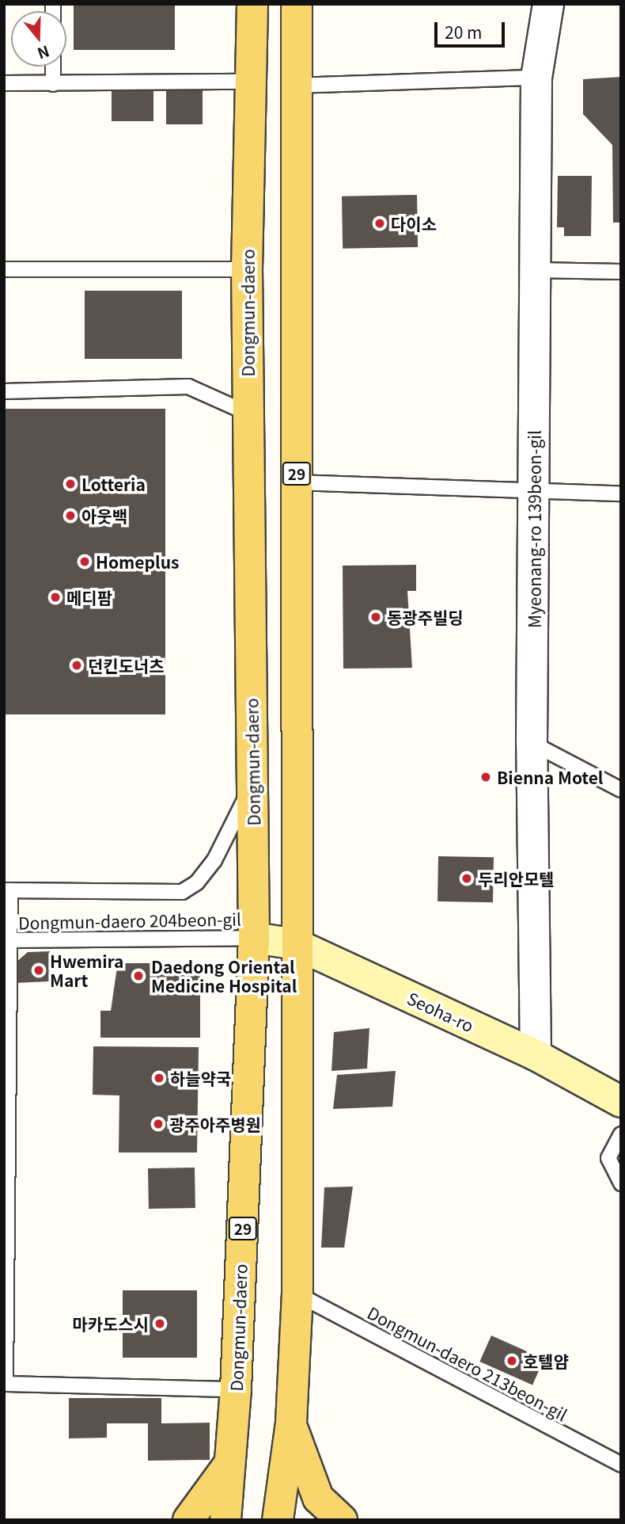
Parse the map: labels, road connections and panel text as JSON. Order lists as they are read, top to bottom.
{
  "streets": {
    "main road": ["Dongmun-daero", "29", "Seoha-ro"],
    "street": ["Myeonang-ro 139beon-gil"],
    "lane": ["Dongmun-daero 204beon-gil", "Dongmun-daero 213beon-gil"]
  },
  "crossings": [
    ["Dongmun-daero", "Dongmun-daero 204beon-gil"],
    ["Dongmun-daero", "Seoha-ro"],
    ["29", "Seoha-ro"],
    ["29", "Dongmun-daero 213beon-gil"],
    ["Myeonang-ro 139beon-gil", "Seoha-ro"],
    ["Dongmun-daero 204beon-gil", "Seoha-ro"]
  ],
  "places": [
    "다이소",
    "Lotteria",
    "아웃백",
    "Homeplus",
    "메디팜",
    "동광주빌딩",
    "던킨도너츠",
    "Bienna Motel",
    "두리안모텔",
    "Hwemira Mart",
    "Daedong Oriental Medicine Hospital",
    "하늘약국",
    "광주아주병원",
    "마카도스시",
    "호텔얌"
  ],
  "scale_bar": "20 m",
  "north": "bottom"
}
